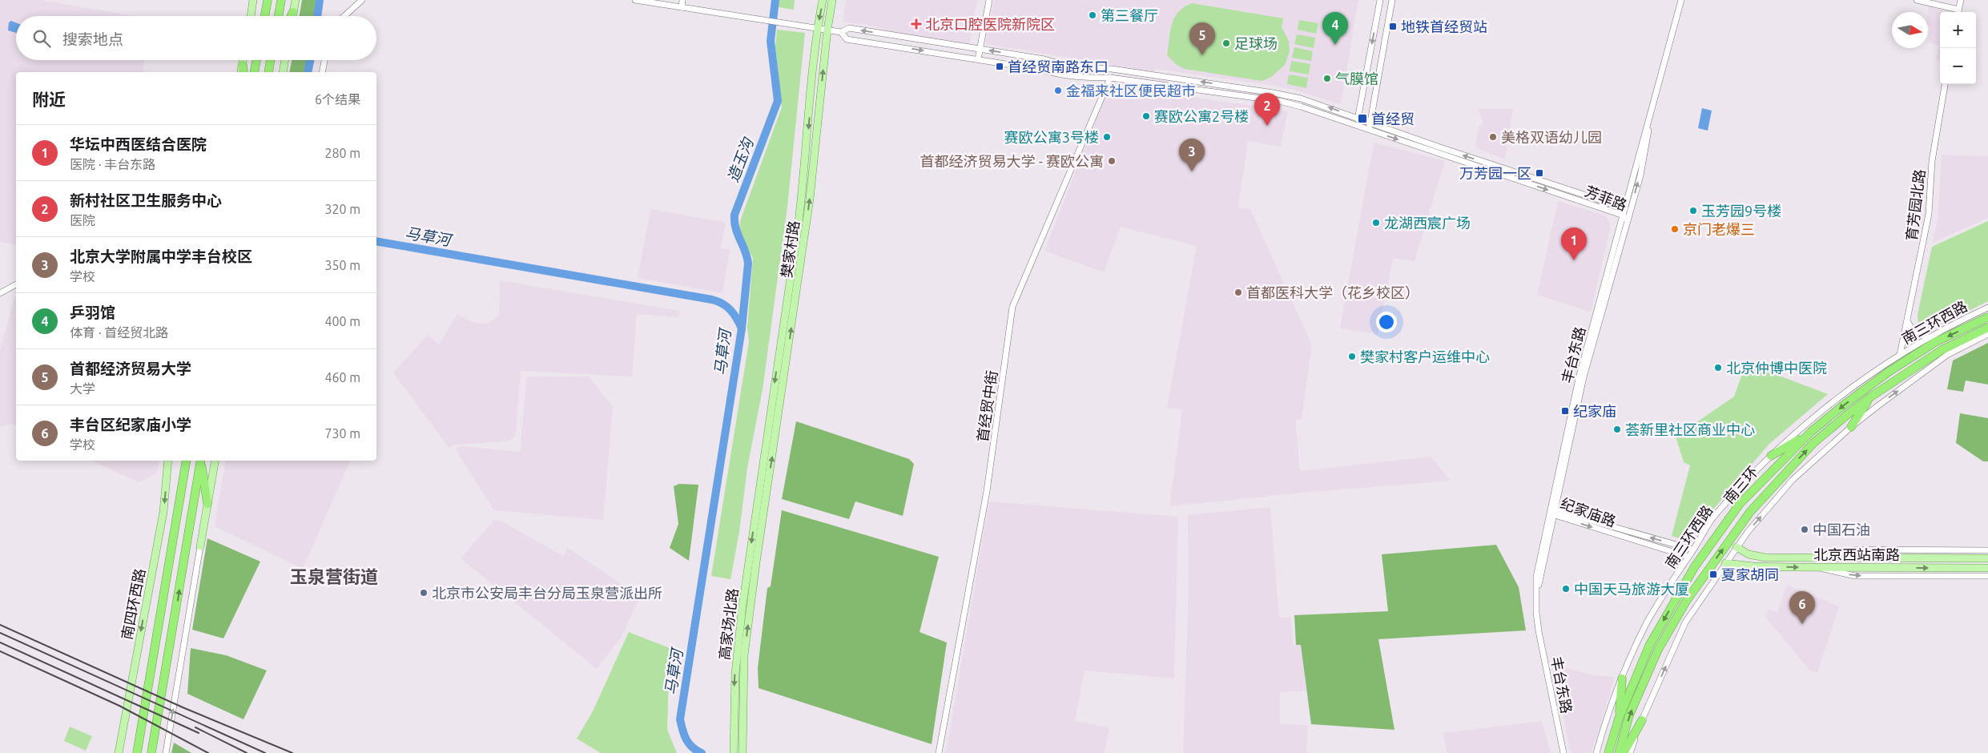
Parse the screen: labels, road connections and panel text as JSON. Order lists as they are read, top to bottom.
{
  "streets": {
    "highway": ["南三环", "南四环西路"],
    "main road": ["樊家村路", "北京西站南路", "高家场北路"],
    "street": [
      "芳菲路",
      "育芳园北路",
      "南三环西路",
      "丰台东路",
      "首经贸中街",
      "纪家庙路"
    ]
  },
  "crossings": [
    ["芳菲路", "丰台东路"],
    ["芳菲路", "首经贸中街"],
    ["育芳园北路", "南三环西路"],
    ["樊家村路", "高家场北路"],
    ["南三环西路", "纪家庙路"],
    ["丰台东路", "纪家庙路"]
  ],
  "one_way": ["南四环西路"],
  "districts": ["玉泉营街道"],
  "water": ["造玉沟", "马草河"],
  "places": {
    "other": [
      "第三餐厅",
      "足球场",
      "气膜馆",
      "金福来社区便民超市",
      "赛欧公寓2号楼",
      "赛欧公寓3号楼",
      "美格双语幼儿园",
      "首都经济贸易大学 - 赛欧公寓",
      "玉芳园9号楼",
      "龙湖西宸广场",
      "京门老爆三",
      "首都医科大学（花乡校区）",
      "樊家村客户运维中心",
      "北京仲博中医院",
      "荟新里社区商业中心",
      "中国石油",
      "中国天马旅游大厦",
      "北京市公安局丰台分局玉泉营派出所"
    ],
    "health": ["北京口腔医院新院区"],
    "transit": [
      "地铁首经贸站",
      "首经贸南路东口",
      "首经贸",
      "万芳园一区",
      "纪家庙",
      "夏家胡同"
    ]
  },
  "north": "right",
  "page": {
    "map_buttons": ["+", "−"],
    "pins": [
      "4",
      "5",
      "2",
      "3",
      "1",
      "6"
    ],
    "search": "搜索地点",
    "heading": ["附近", "6个结果"],
    "list": [
      {
        "mark": "1",
        "name": "华坛中西医结合医院",
        "note": "医院 · 丰台东路",
        "value": "280 m"
      },
      {
        "mark": "2",
        "name": "新村社区卫生服务中心",
        "note": "医院",
        "value": "320 m"
      },
      {
        "mark": "3",
        "name": "北京大学附属中学丰台校区",
        "note": "学校",
        "value": "350 m"
      },
      {
        "mark": "4",
        "name": "乒羽馆",
        "note": "体育 · 首经贸北路",
        "value": "400 m"
      },
      {
        "mark": "5",
        "name": "首都经济贸易大学",
        "note": "大学",
        "value": "460 m"
      },
      {
        "mark": "6",
        "name": "丰台区纪家庙小学",
        "note": "学校",
        "value": "730 m"
      }
    ]
  }
}
